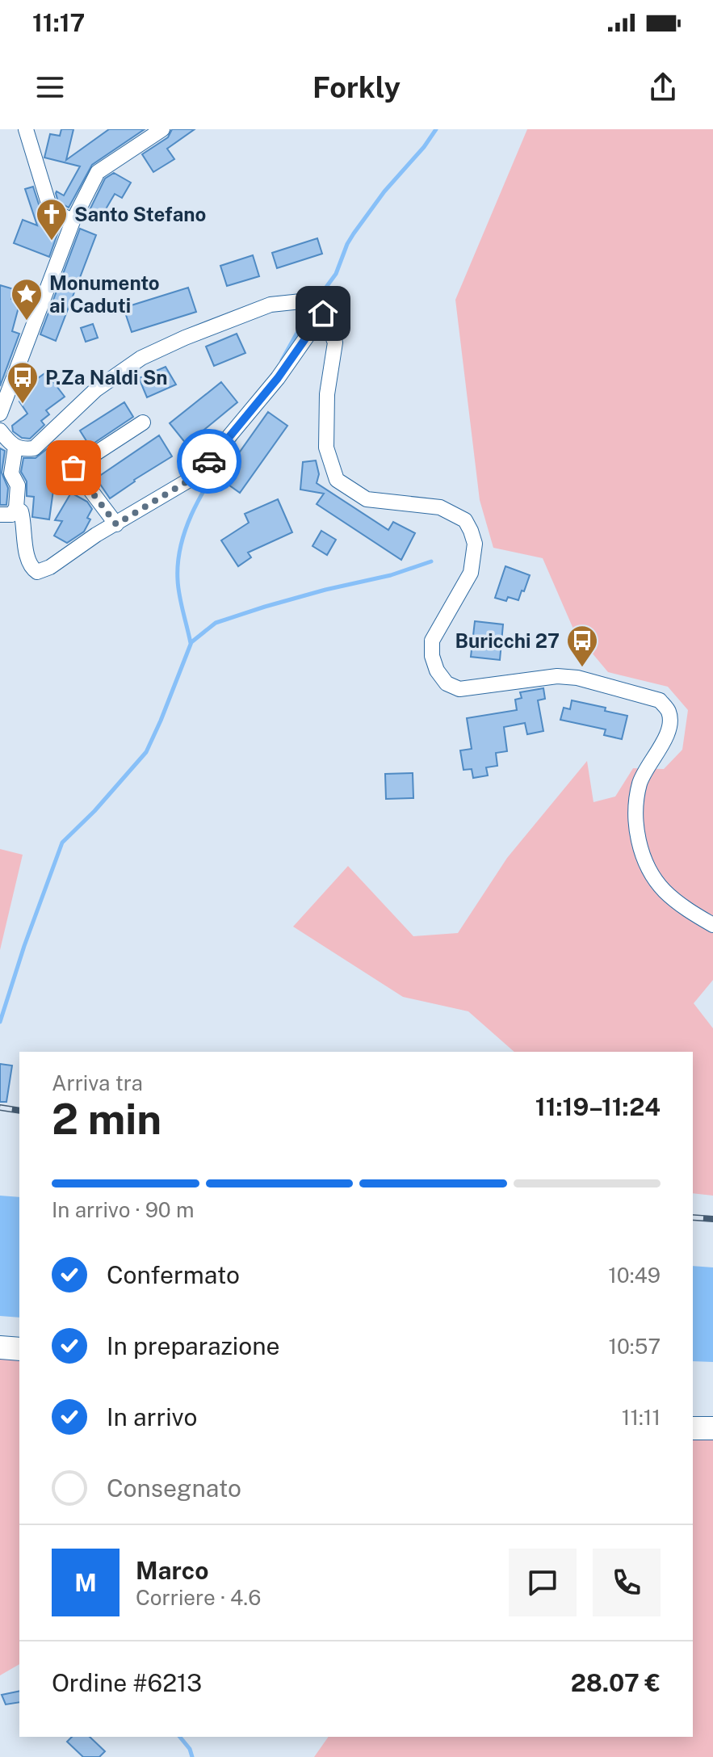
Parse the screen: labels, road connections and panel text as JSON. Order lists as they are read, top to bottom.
{
  "places": {
    "church": ["Santo Stefano"],
    "place": ["Monumento ai Caduti"],
    "bus stop": ["P.Za Naldi Sn", "Buricchi 27"]
  },
  "page": {
    "status": "11:17",
    "header": "Forkly",
    "heading": ["2 min", "Arriva tra", "11:19–11:24"],
    "panel": [
      "Marco",
      "Corriere · 4.6",
      "Ordine #6213",
      "28.07 €"
    ],
    "bar": "In arrivo · 90 m",
    "list": [
      ["Confermato", "10:49"],
      ["In preparazione", "10:57"],
      ["In arrivo", "11:11"],
      "Consegnato"
    ],
    "round": "M"
  }
}
